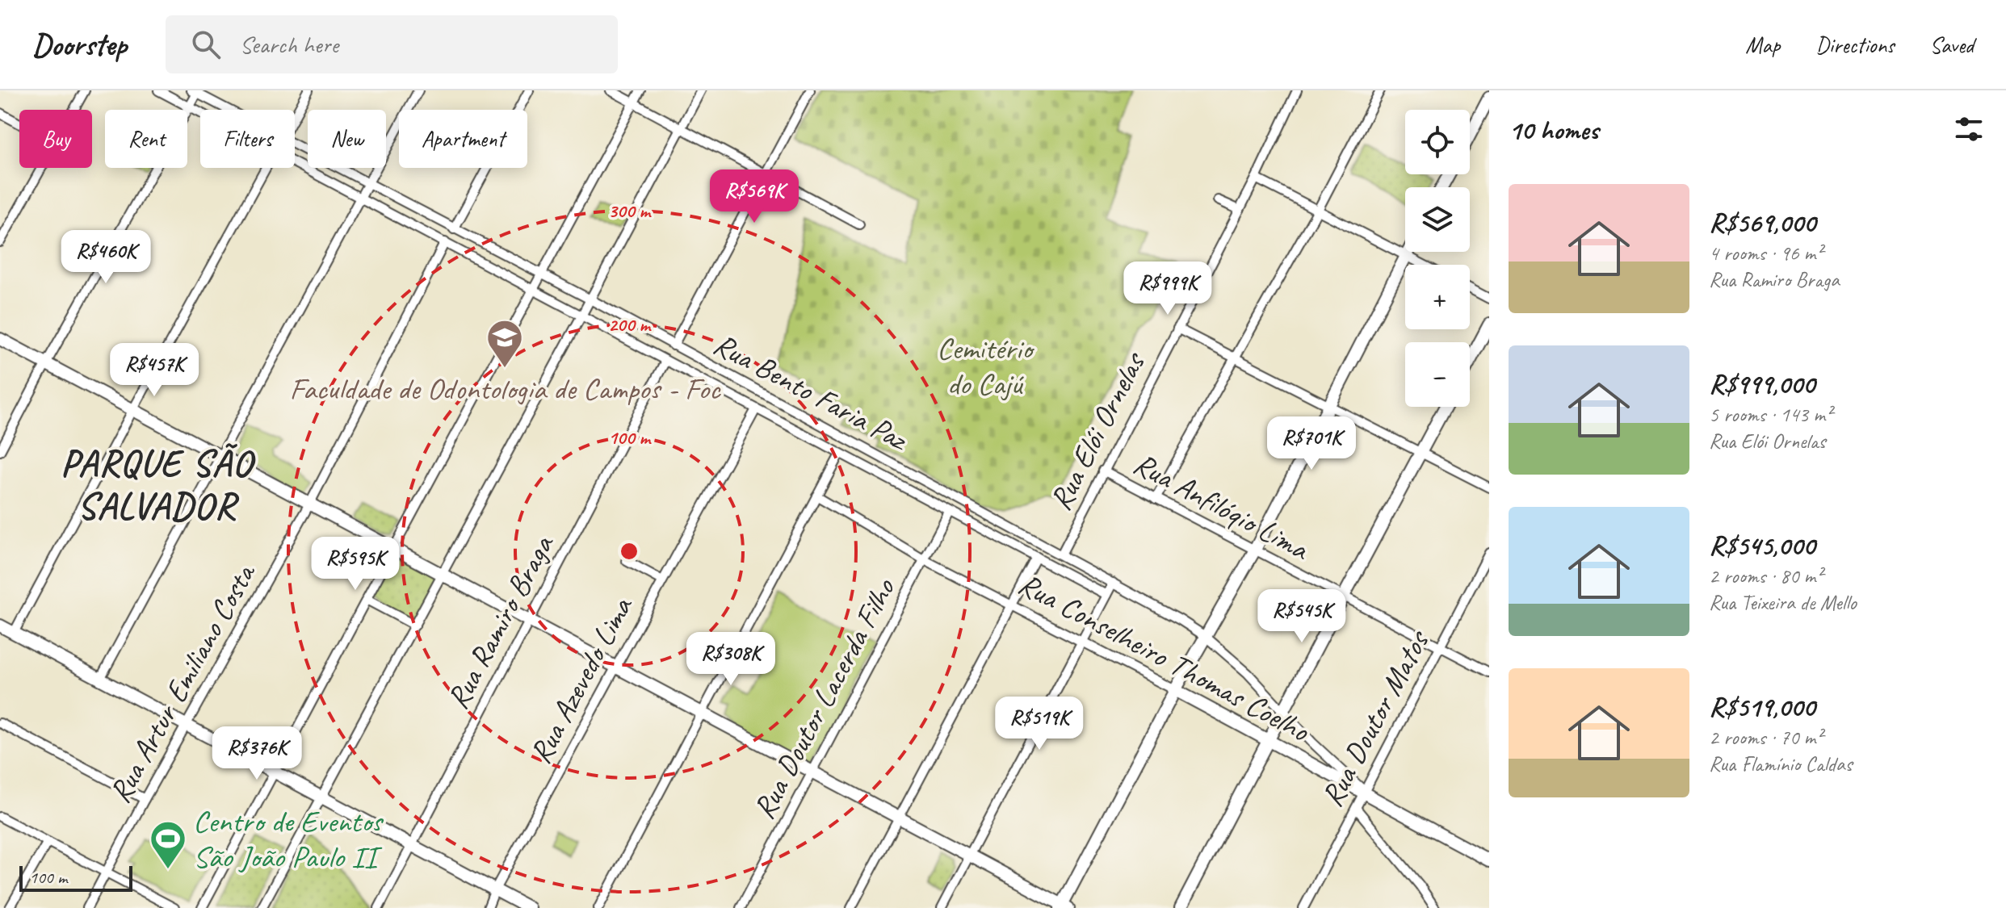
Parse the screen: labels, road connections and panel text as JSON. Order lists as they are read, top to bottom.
{
  "streets": {
    "main road": ["Rua Conselheiro Thomas Coelho"],
    "street": [
      "Rua Bento Faria Paz",
      "Rua Elói Ornelas",
      "Rua Anfilóqio Lima",
      "Rua Ramiro Braga",
      "Rua Azevedo Lima",
      "Rua Artur Emiliano Costa",
      "Rua Doutor Lacerda Filho",
      "Rua Doutor Matos"
    ]
  },
  "crossings": [
    ["Rua Bento Faria Paz", "Rua Elói Ornelas"],
    ["Rua Bento Faria Paz", "Rua Ramiro Braga"],
    ["Rua Bento Faria Paz", "Rua Conselheiro Thomas Coelho"],
    ["Rua Bento Faria Paz", "Rua Azevedo Lima"],
    ["Rua Bento Faria Paz", "Rua Artur Emiliano Costa"],
    ["Rua Bento Faria Paz", "Rua Doutor Lacerda Filho"],
    ["Rua Bento Faria Paz", "Rua Doutor Matos"],
    ["Rua Elói Ornelas", "Rua Anfilóqio Lima"],
    ["Rua Anfilóqio Lima", "Rua Doutor Matos"],
    ["Rua Conselheiro Thomas Coelho", "Rua Doutor Lacerda Filho"],
    ["Rua Conselheiro Thomas Coelho", "Rua Doutor Matos"]
  ],
  "districts": ["PARQUE SÃO SALVADOR"],
  "parks": ["Cemitério do Cajú"],
  "places": {
    "school or university": ["Faculdade de Odontologia de Campos - Foc"],
    "sports": ["Centro de Eventos São João Paulo II"]
  },
  "scale_bar": "100 m",
  "page": {
    "header": "Doorstep",
    "search": "Search here",
    "nav": ["Map", "Directions", "Saved"],
    "heading": "10 homes",
    "map_buttons": ["+", "−"],
    "chip": [
      "Buy",
      "Rent",
      "Filters",
      "New",
      "Apartment"
    ],
    "list": [
      {
        "name": "R$569,000",
        "note": "4 rooms · 96 m² · Rua Ramiro Braga"
      },
      {
        "name": "R$999,000",
        "note": "5 rooms · 143 m² · Rua Elói Ornelas"
      },
      {
        "name": "R$545,000",
        "note": "2 rooms · 80 m² · Rua Teixeira de Mello"
      },
      {
        "name": "R$519,000",
        "note": "2 rooms · 70 m² · Rua Flamínio Caldas"
      }
    ],
    "price": [
      "R$569K",
      "R$460K",
      "R$999K",
      "R$457K",
      "R$701K",
      "R$595K",
      "R$545K",
      "R$308K",
      "R$519K",
      "R$376K"
    ],
    "scale": "100 m"
  },
  "rings": ["300 m", "200 m", "100 m"]
}
